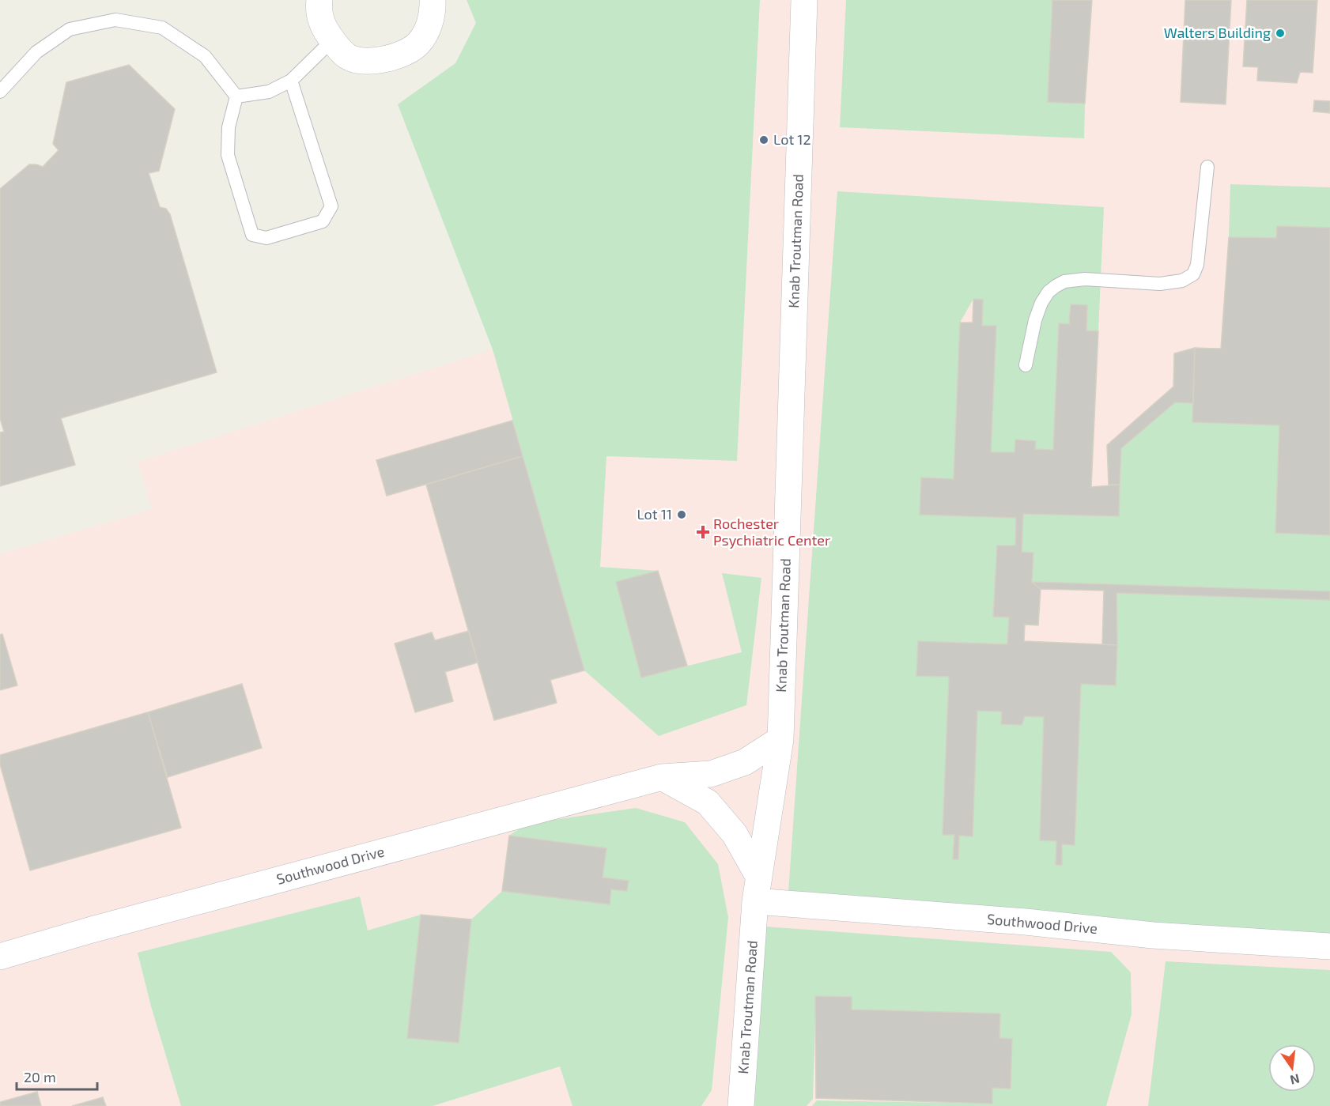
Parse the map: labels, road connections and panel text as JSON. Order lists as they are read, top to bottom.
{
  "streets": {
    "street": ["Knab Troutman Road", "Southwood Drive"]
  },
  "crossings": [
    ["Knab Troutman Road", "Southwood Drive"]
  ],
  "places": {
    "other": ["Walters Building", "Lot 12", "Lot 11"],
    "health": ["Rochester Psychiatric Center"]
  },
  "scale_bar": "20 m",
  "north": "bottom"
}
